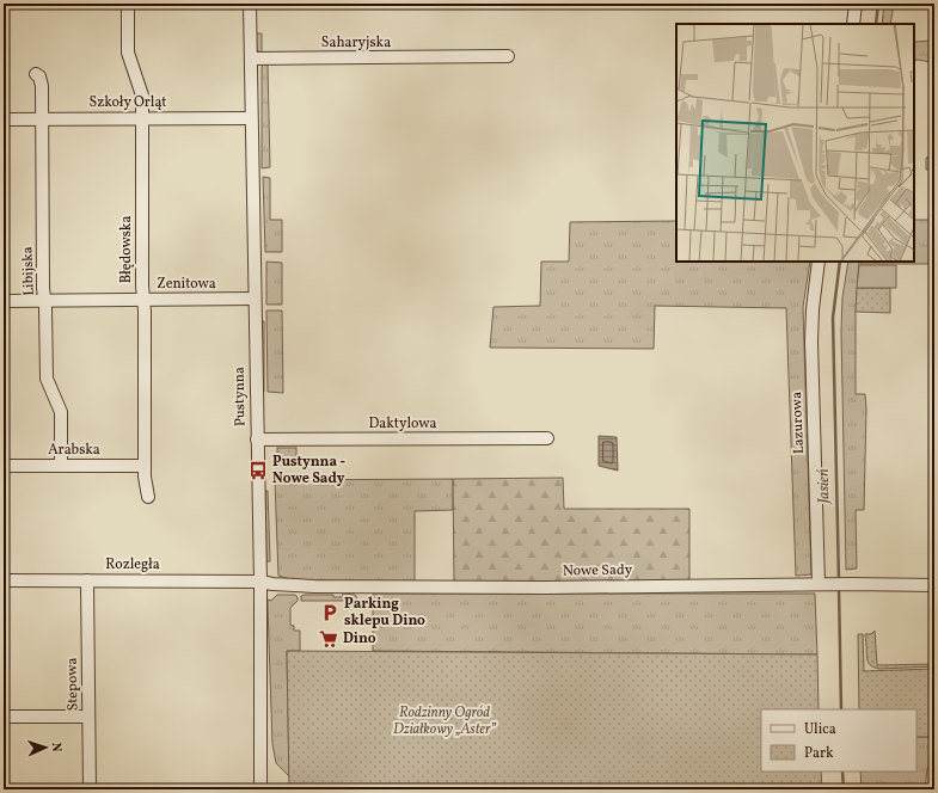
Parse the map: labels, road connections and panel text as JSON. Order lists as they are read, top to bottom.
{
  "streets": {
    "street": [
      "Saharyjska",
      "Szkoły Orląt",
      "Błędowska",
      "Libijska",
      "Zenitowa",
      "Pustynna",
      "Lazurowa",
      "Daktylowa",
      "Arabska",
      "Rozległa",
      "Nowe Sady",
      "Stepowa"
    ]
  },
  "crossings": [
    ["Saharyjska", "Pustynna"],
    ["Szkoły Orląt", "Błędowska"],
    ["Szkoły Orląt", "Libijska"],
    ["Szkoły Orląt", "Pustynna"],
    ["Błędowska", "Zenitowa"],
    ["Błędowska", "Arabska"],
    ["Libijska", "Zenitowa"],
    ["Libijska", "Arabska"],
    ["Zenitowa", "Pustynna"],
    ["Pustynna", "Daktylowa"],
    ["Pustynna", "Rozległa"],
    ["Pustynna", "Nowe Sady"],
    ["Lazurowa", "Nowe Sady"],
    ["Rozległa", "Nowe Sady"],
    ["Rozległa", "Stepowa"]
  ],
  "water": ["Jasień"],
  "parks": ["Rodzinny Ogród Działkowy „Aster”"],
  "places": {
    "bus stop": ["Pustynna - Nowe Sady"],
    "parking": ["Parking sklepu Dino"],
    "supermarket": ["Dino"]
  },
  "legend": ["Ulica", "Park"],
  "north": "right"
}
